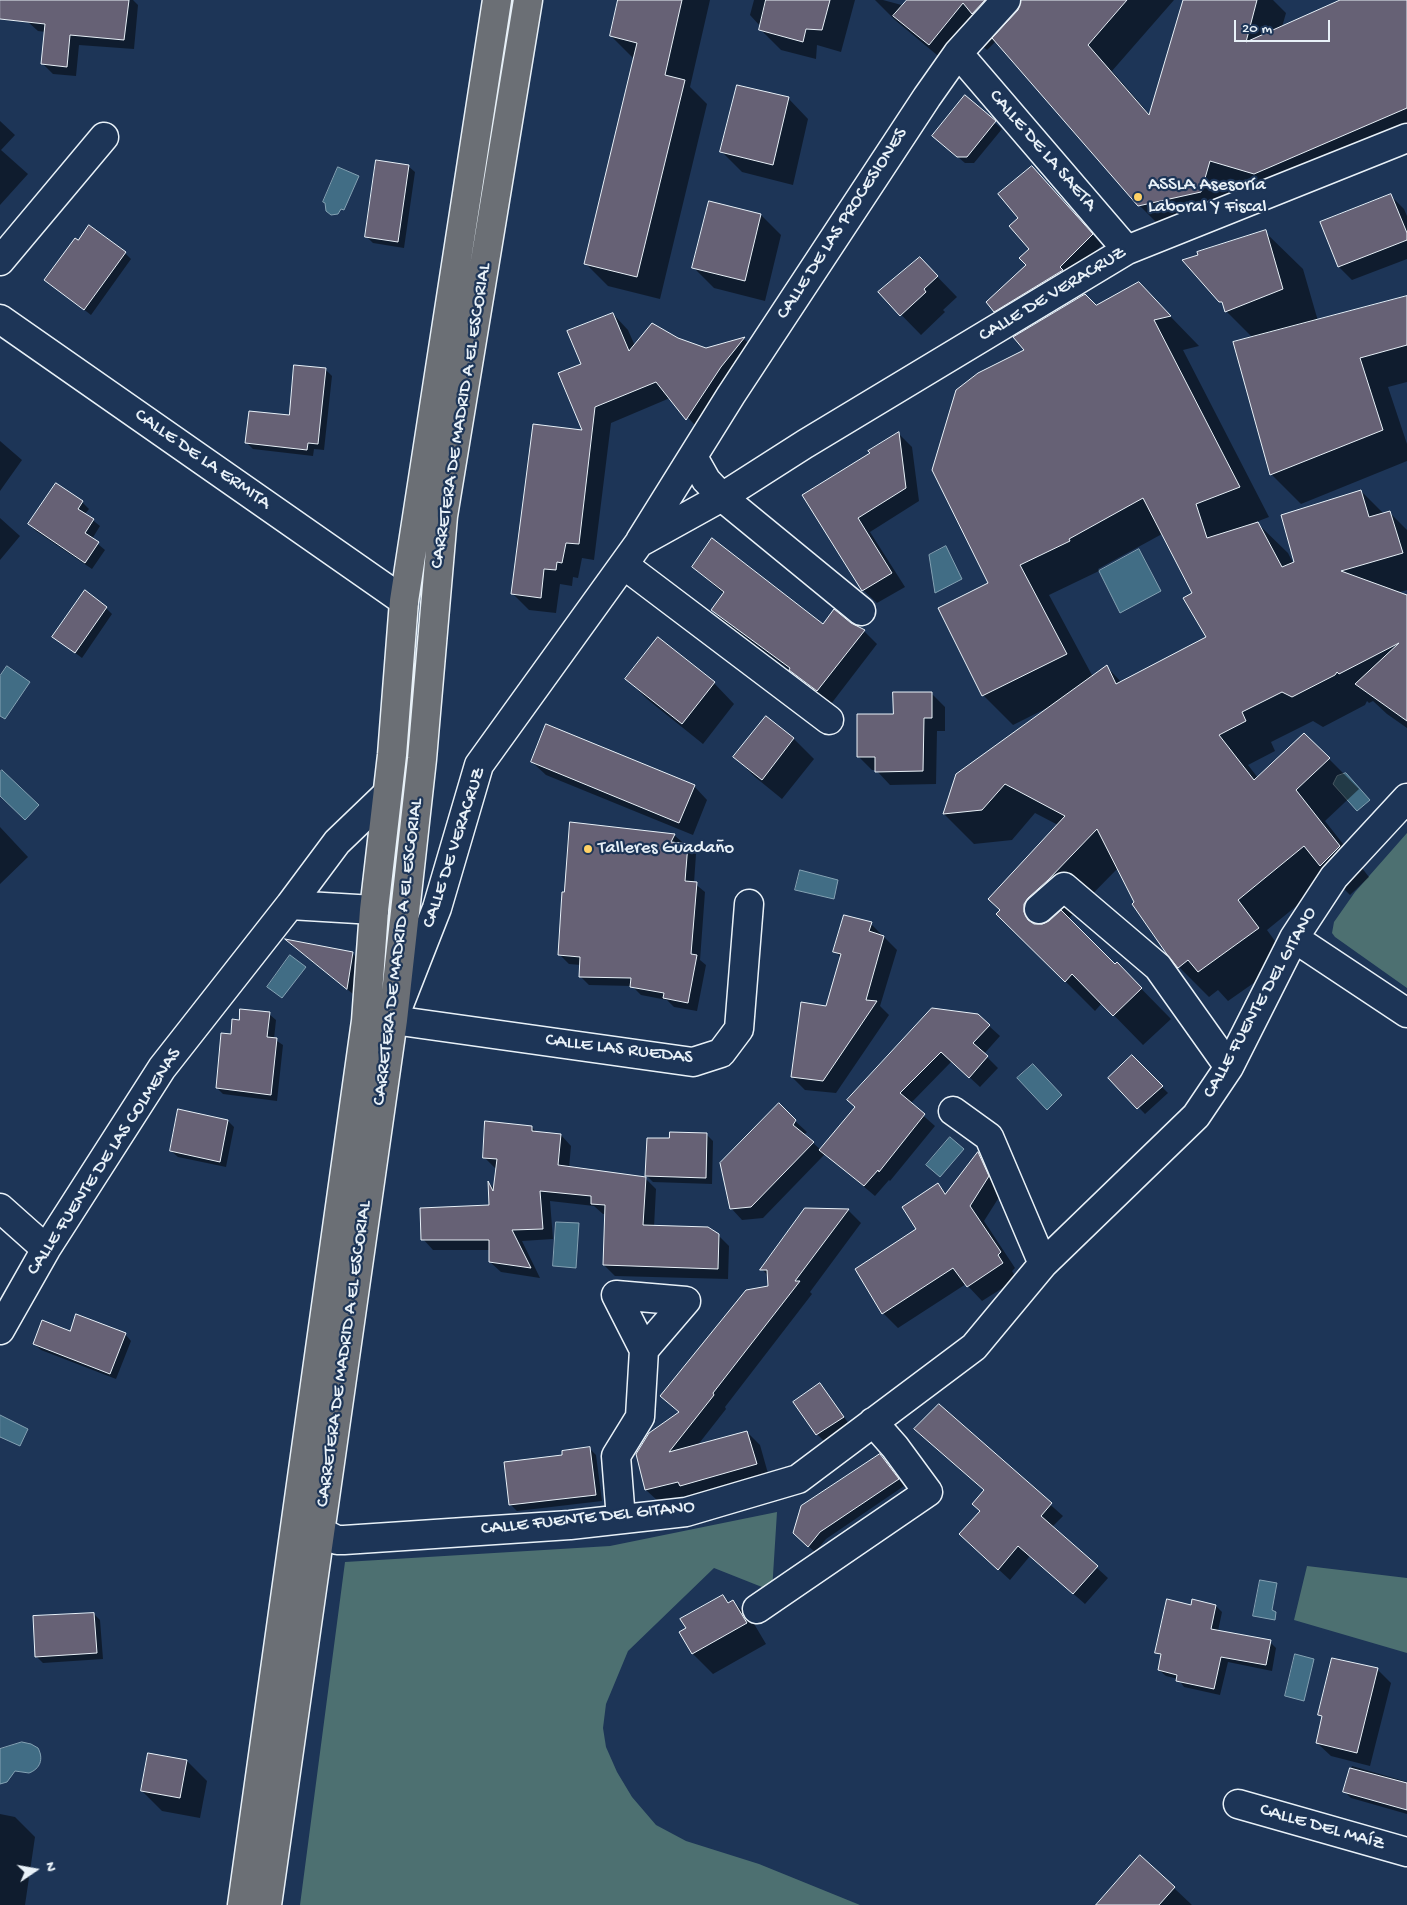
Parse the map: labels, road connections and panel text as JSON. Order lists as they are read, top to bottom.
{
  "streets": {
    "highway": ["CARRETERA DE MADRID A EL ESCORIAL"],
    "street": [
      "CALLE DE LA SAETA",
      "CALLE DE LAS PROCESIONES",
      "CALLE DE VERACRUZ",
      "CALLE DE LA ERMITA",
      "CALLE FUENTE DEL GITANO",
      "CALLE LAS RUEDAS",
      "CALLE FUENTE DE LAS COLMENAS",
      "CALLE DEL MAÍZ"
    ]
  },
  "crossings": [
    ["CALLE DE LA SAETA", "CALLE DE LAS PROCESIONES"],
    ["CALLE DE LA SAETA", "CALLE DE VERACRUZ"],
    ["CALLE DE LAS PROCESIONES", "CALLE DE VERACRUZ"],
    ["CALLE DE VERACRUZ", "CARRETERA DE MADRID A EL ESCORIAL"],
    ["CALLE DE VERACRUZ", "CALLE LAS RUEDAS"],
    ["CARRETERA DE MADRID A EL ESCORIAL", "CALLE DE LA ERMITA"],
    ["CARRETERA DE MADRID A EL ESCORIAL", "CALLE FUENTE DEL GITANO"],
    ["CARRETERA DE MADRID A EL ESCORIAL", "CALLE LAS RUEDAS"],
    ["CARRETERA DE MADRID A EL ESCORIAL", "CALLE FUENTE DE LAS COLMENAS"]
  ],
  "places": ["ASSLA Asesoría Laboral Y Fiscal", "Talleres Guadaño"],
  "scale_bar": "20 m",
  "north": "right"
}
